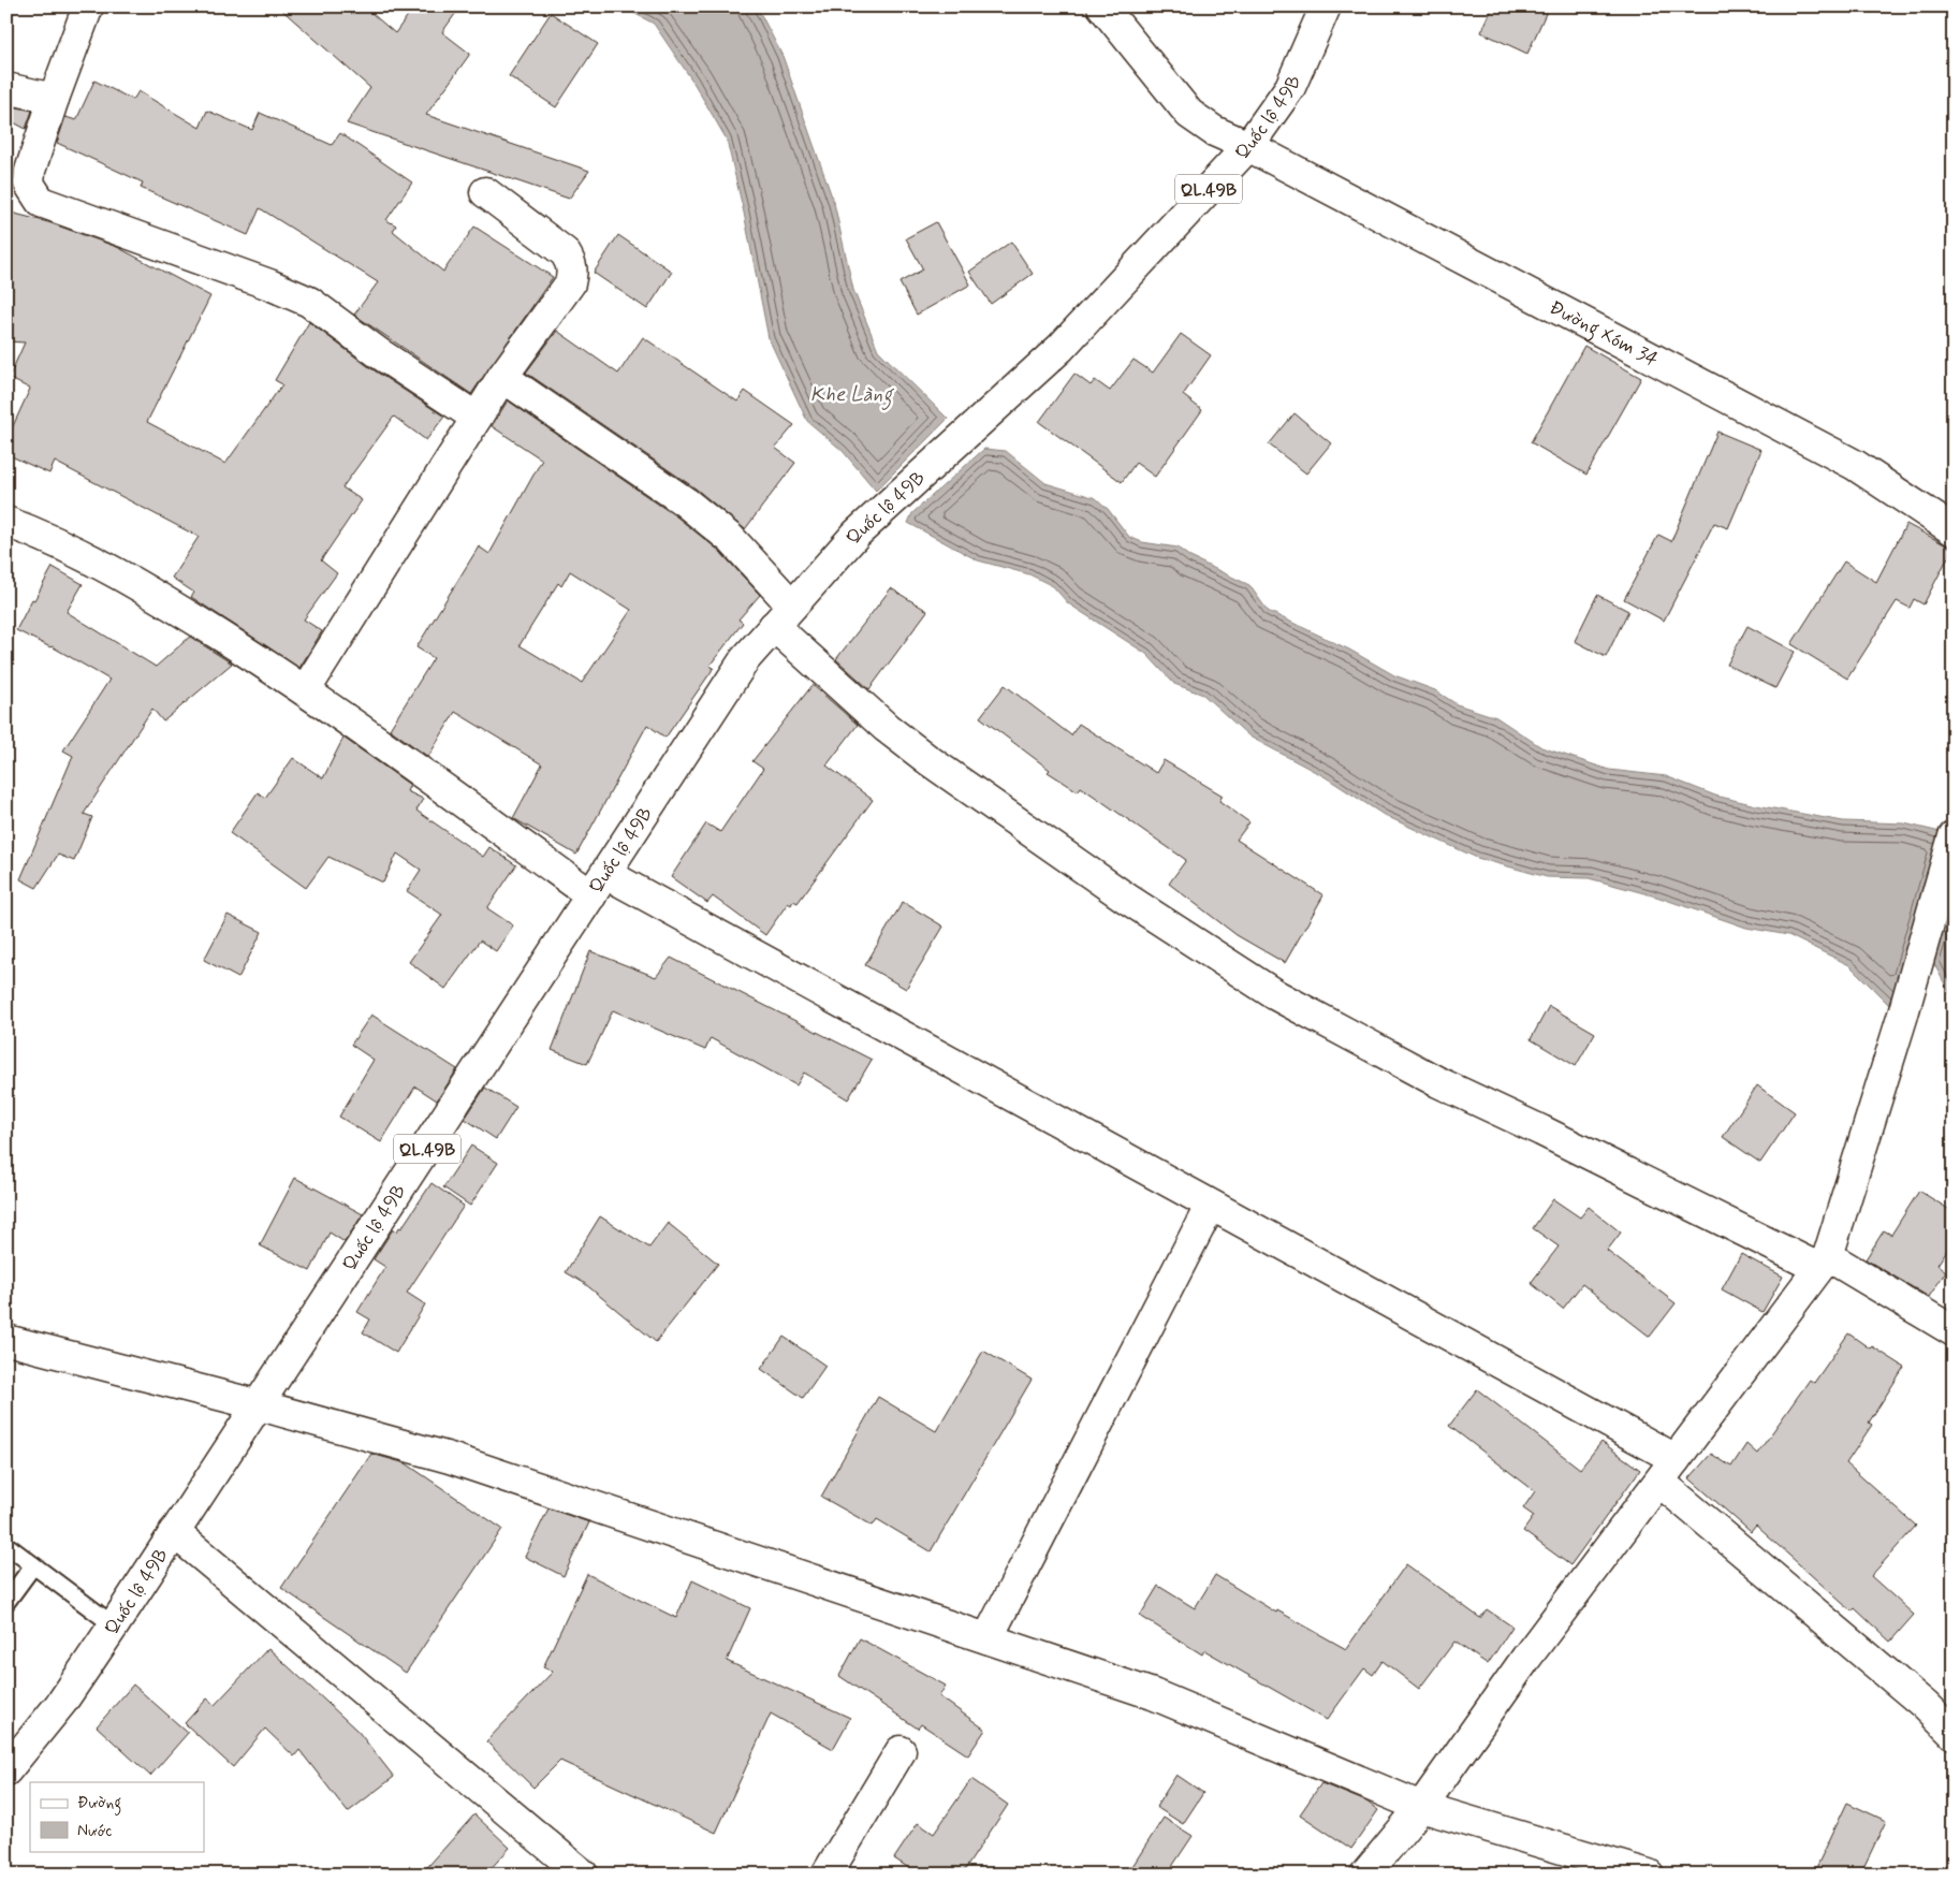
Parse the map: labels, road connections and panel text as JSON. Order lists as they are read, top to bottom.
{
  "streets": {
    "street": ["Quốc lộ 49B", "QL.49B", "Đường Xóm 34"]
  },
  "crossings": [
    ["Quốc lộ 49B", "Đường Xóm 34"]
  ],
  "water": ["Khe Làng"],
  "legend": ["Đường", "Nước"]
}
